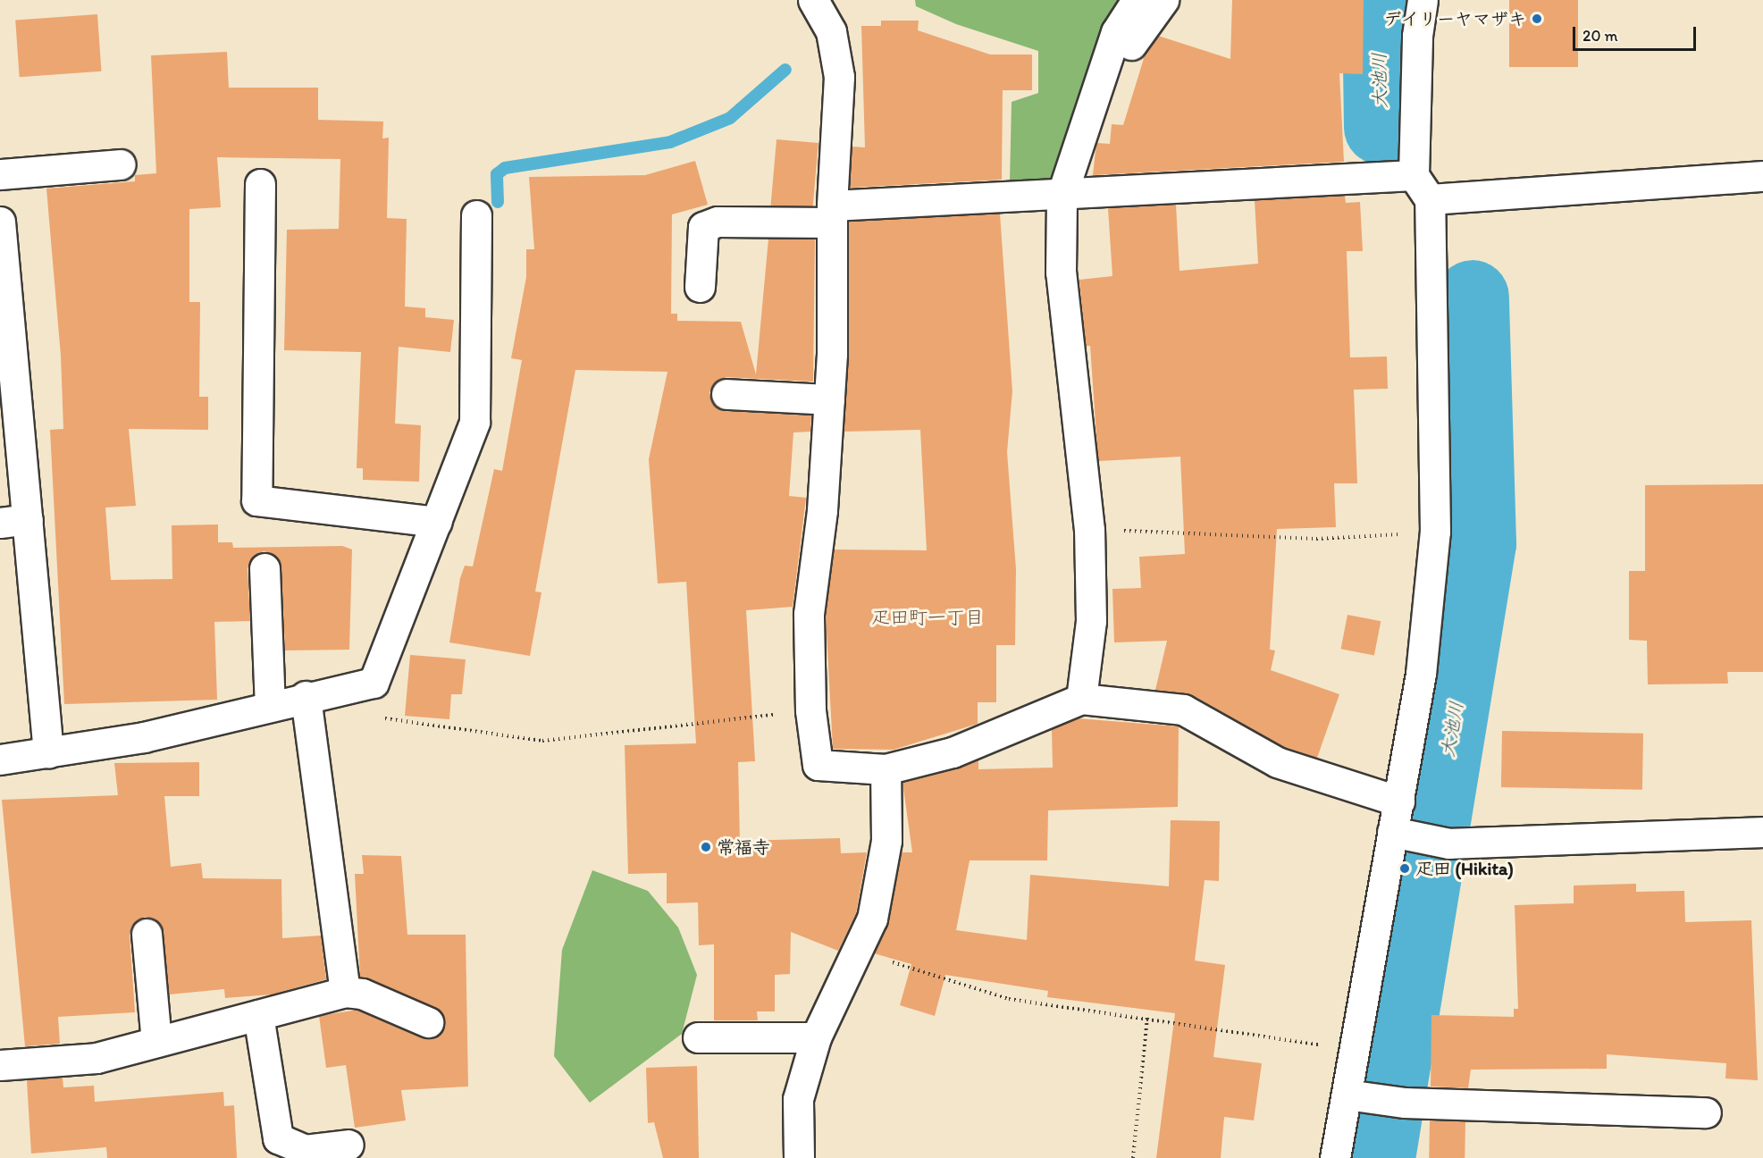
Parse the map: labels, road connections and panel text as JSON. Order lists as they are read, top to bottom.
{
  "districts": ["疋田町一丁目"],
  "water": ["大池川"],
  "places": ["デイリーヤマザキ", "常福寺", "疋田 (Hikita)"],
  "scale_bar": "20 m"
}
